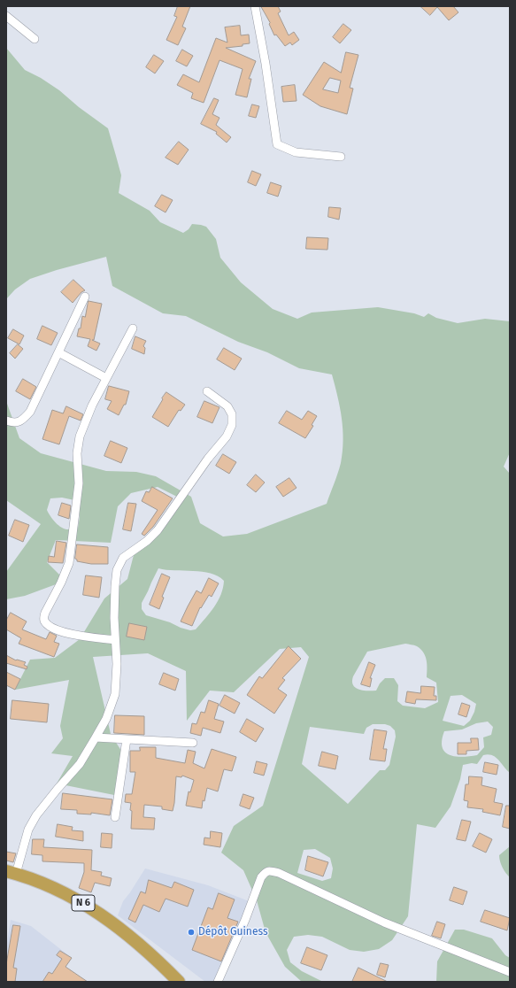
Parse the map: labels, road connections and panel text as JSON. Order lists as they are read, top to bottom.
{
  "streets": {
    "highway": ["N 6"]
  },
  "places": ["Dépôt Guiness"]
}
